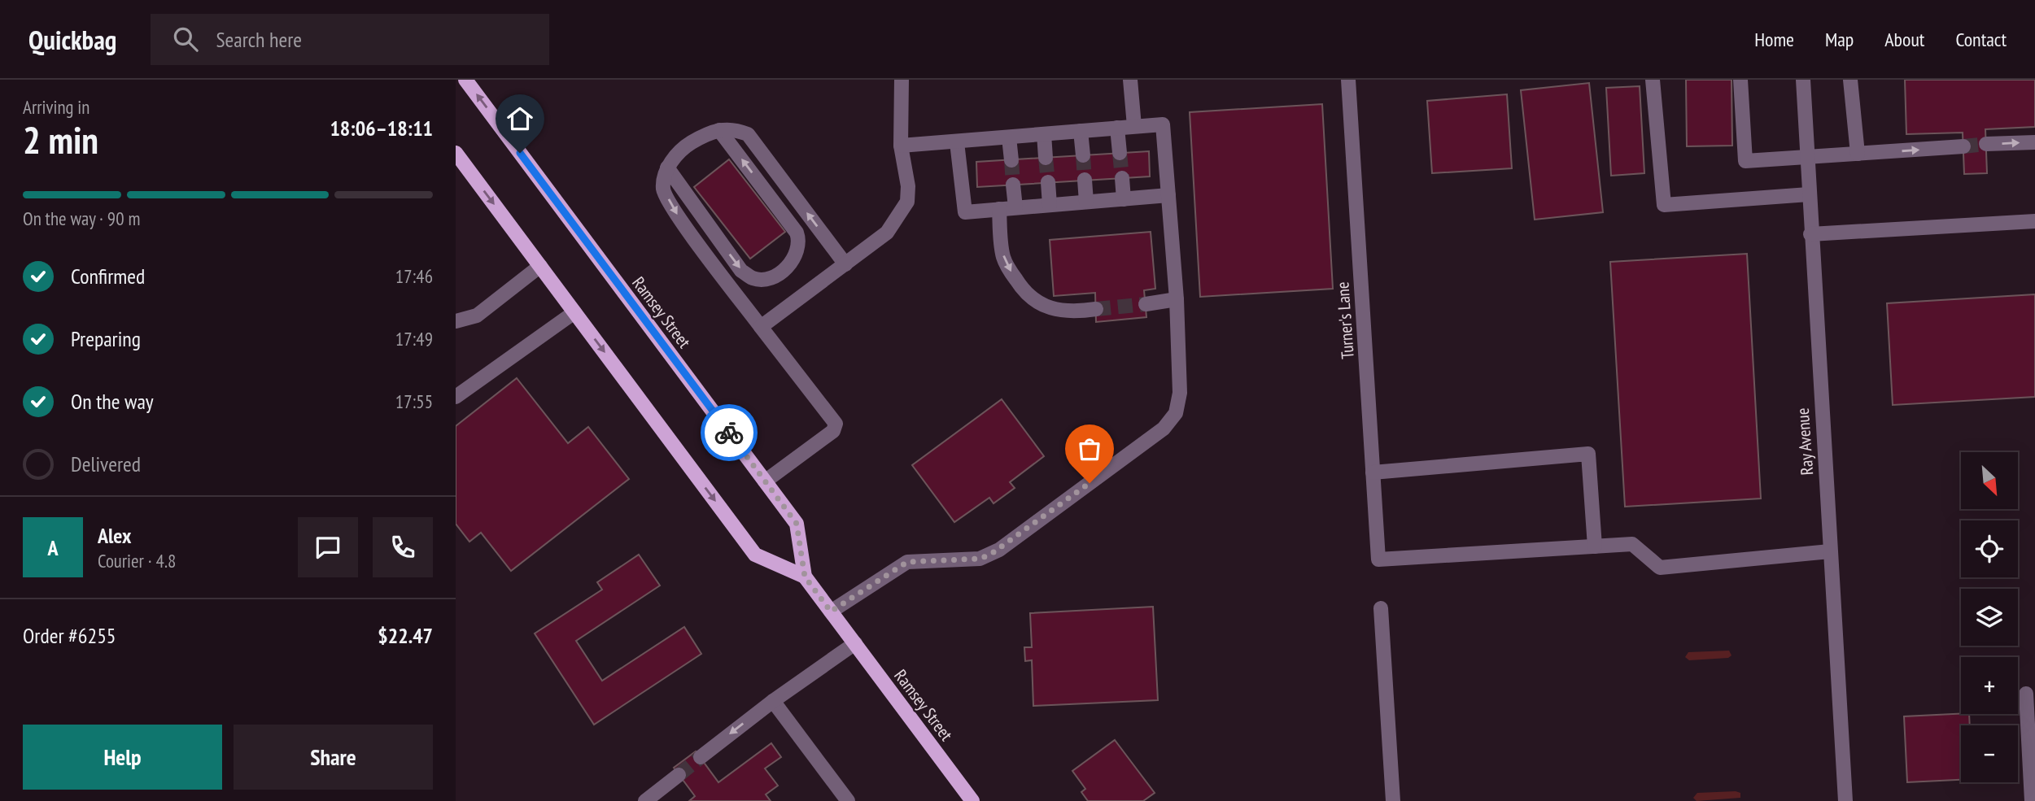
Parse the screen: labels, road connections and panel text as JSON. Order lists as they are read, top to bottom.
{
  "streets": {
    "main road": ["Ramsey Street"],
    "street": ["Turner's Lane", "Ray Avenue"]
  },
  "north": "bottom right",
  "page": {
    "header": "Quickbag",
    "search": "Search here",
    "nav": [
      "Home",
      "Map",
      "About",
      "Contact"
    ],
    "heading": ["2 min", "Arriving in", "18:06–18:11"],
    "panel": [
      "Alex",
      "Courier · 4.8",
      "Order #6255",
      "$22.47"
    ],
    "bar": "On the way · 90 m",
    "list": [
      ["Confirmed", "17:46"],
      ["Preparing", "17:49"],
      ["On the way", "17:55"],
      "Delivered"
    ],
    "map_buttons": ["+", "−"],
    "round": "A",
    "buttons": ["Help", "Share"]
  }
}
